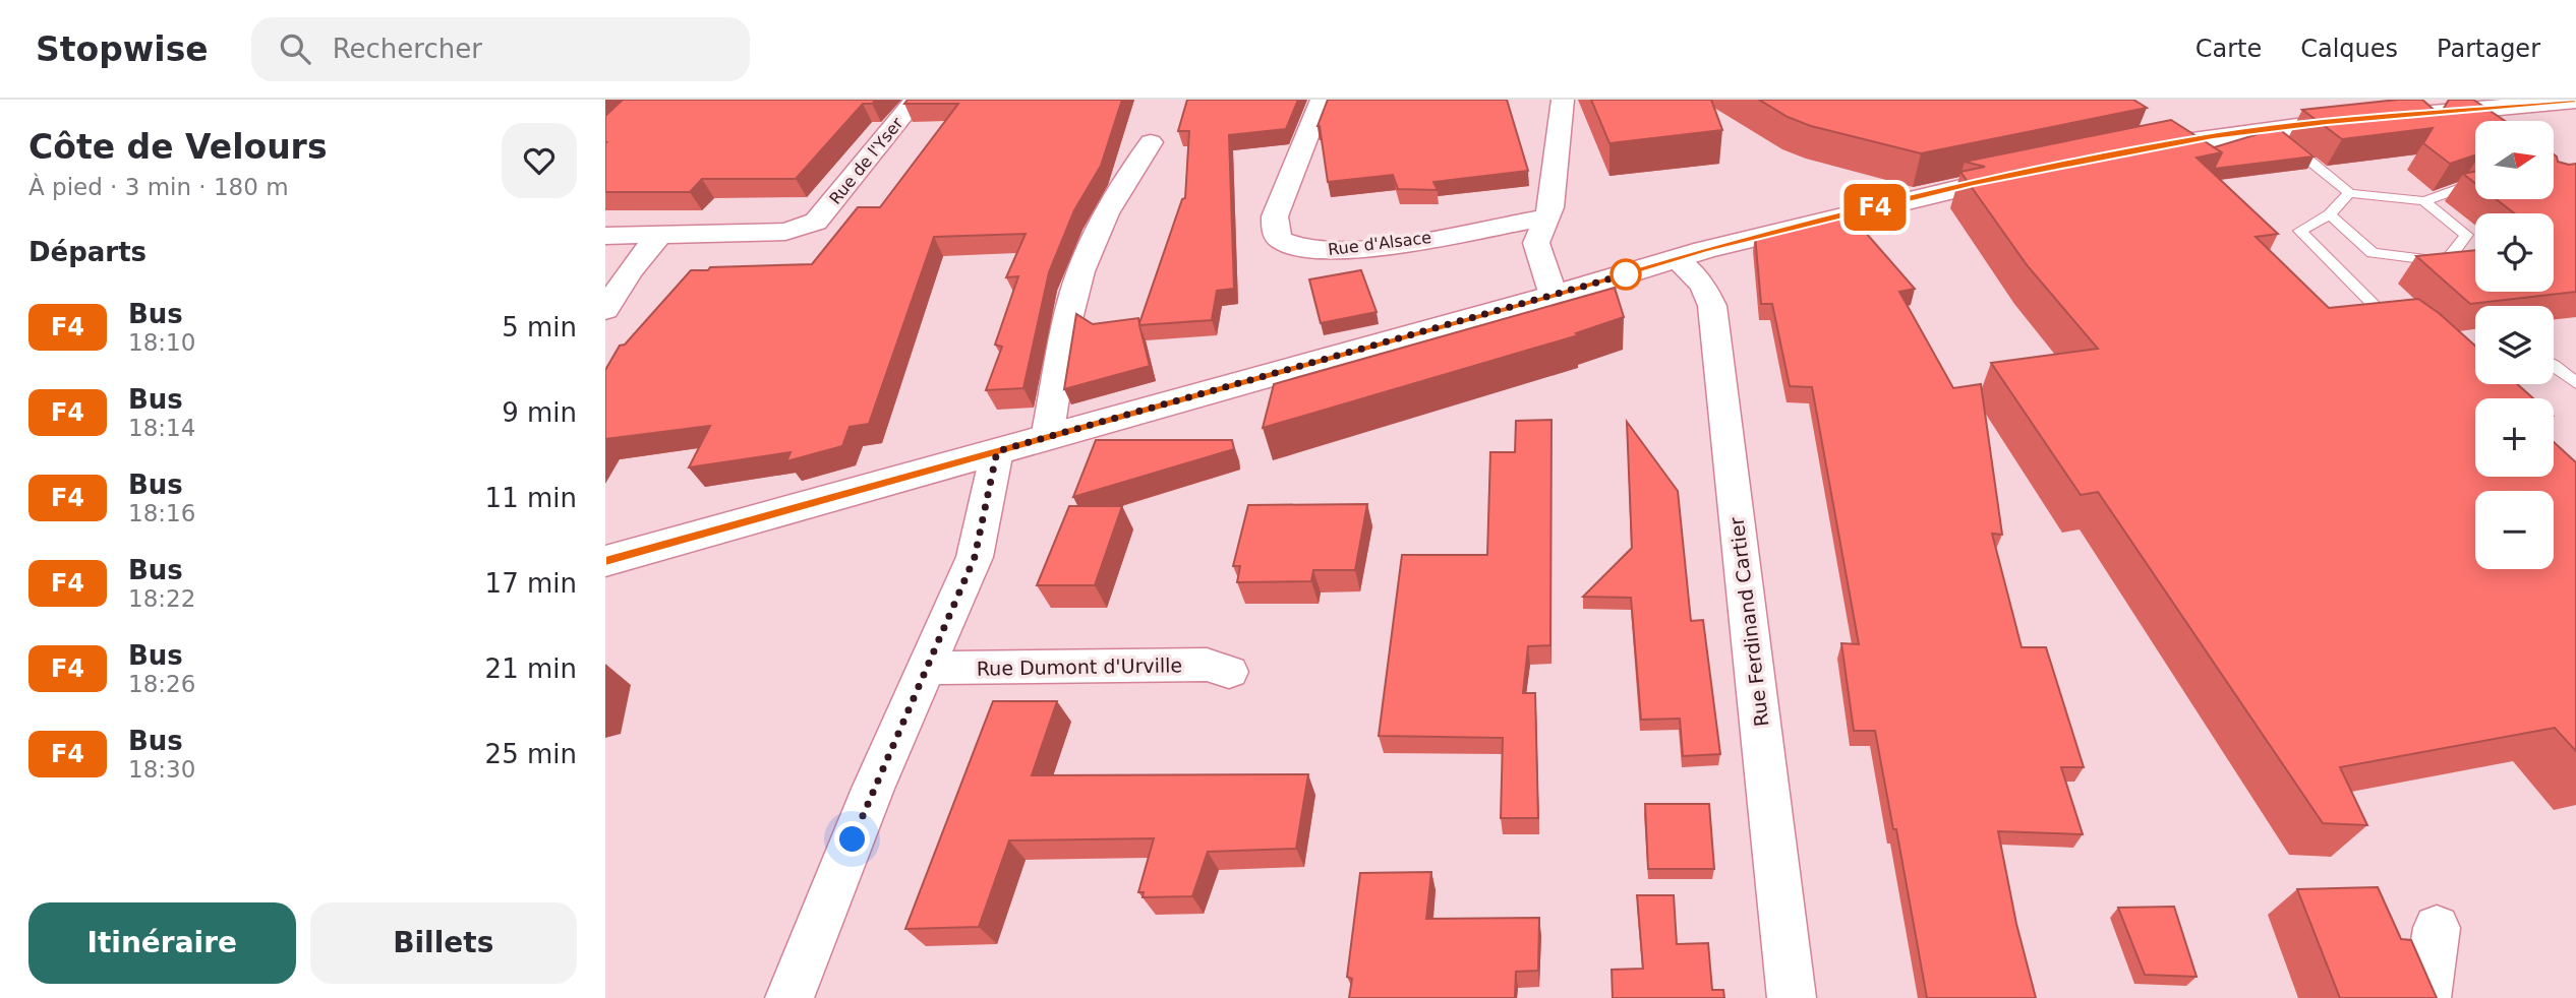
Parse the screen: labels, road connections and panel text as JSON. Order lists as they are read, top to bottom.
{
  "streets": {
    "street": [
      "Rue de l'Yser",
      "Rue d'Alsace",
      "Rue Ferdinand Cartier",
      "Rue Dumont d'Urville"
    ]
  },
  "lines": ["bus line F4"],
  "north": "right",
  "page": {
    "header": "Stopwise",
    "search": "Rechercher",
    "nav": ["Carte", "Calques", "Partager"],
    "heading": [
      ["Côte de Velours", "À pied · 3 min · 180 m"],
      "Départs"
    ],
    "on_map": "F4",
    "map_buttons": ["+", "−"],
    "list": [
      {
        "mark": "F4",
        "name": "Bus",
        "note": "18:10",
        "value": "5 min"
      },
      {
        "mark": "F4",
        "name": "Bus",
        "note": "18:14",
        "value": "9 min"
      },
      {
        "mark": "F4",
        "name": "Bus",
        "note": "18:16",
        "value": "11 min"
      },
      {
        "mark": "F4",
        "name": "Bus",
        "note": "18:22",
        "value": "17 min"
      },
      {
        "mark": "F4",
        "name": "Bus",
        "note": "18:26",
        "value": "21 min"
      },
      {
        "mark": "F4",
        "name": "Bus",
        "note": "18:30",
        "value": "25 min"
      }
    ],
    "buttons": ["Itinéraire", "Billets"]
  }
}
